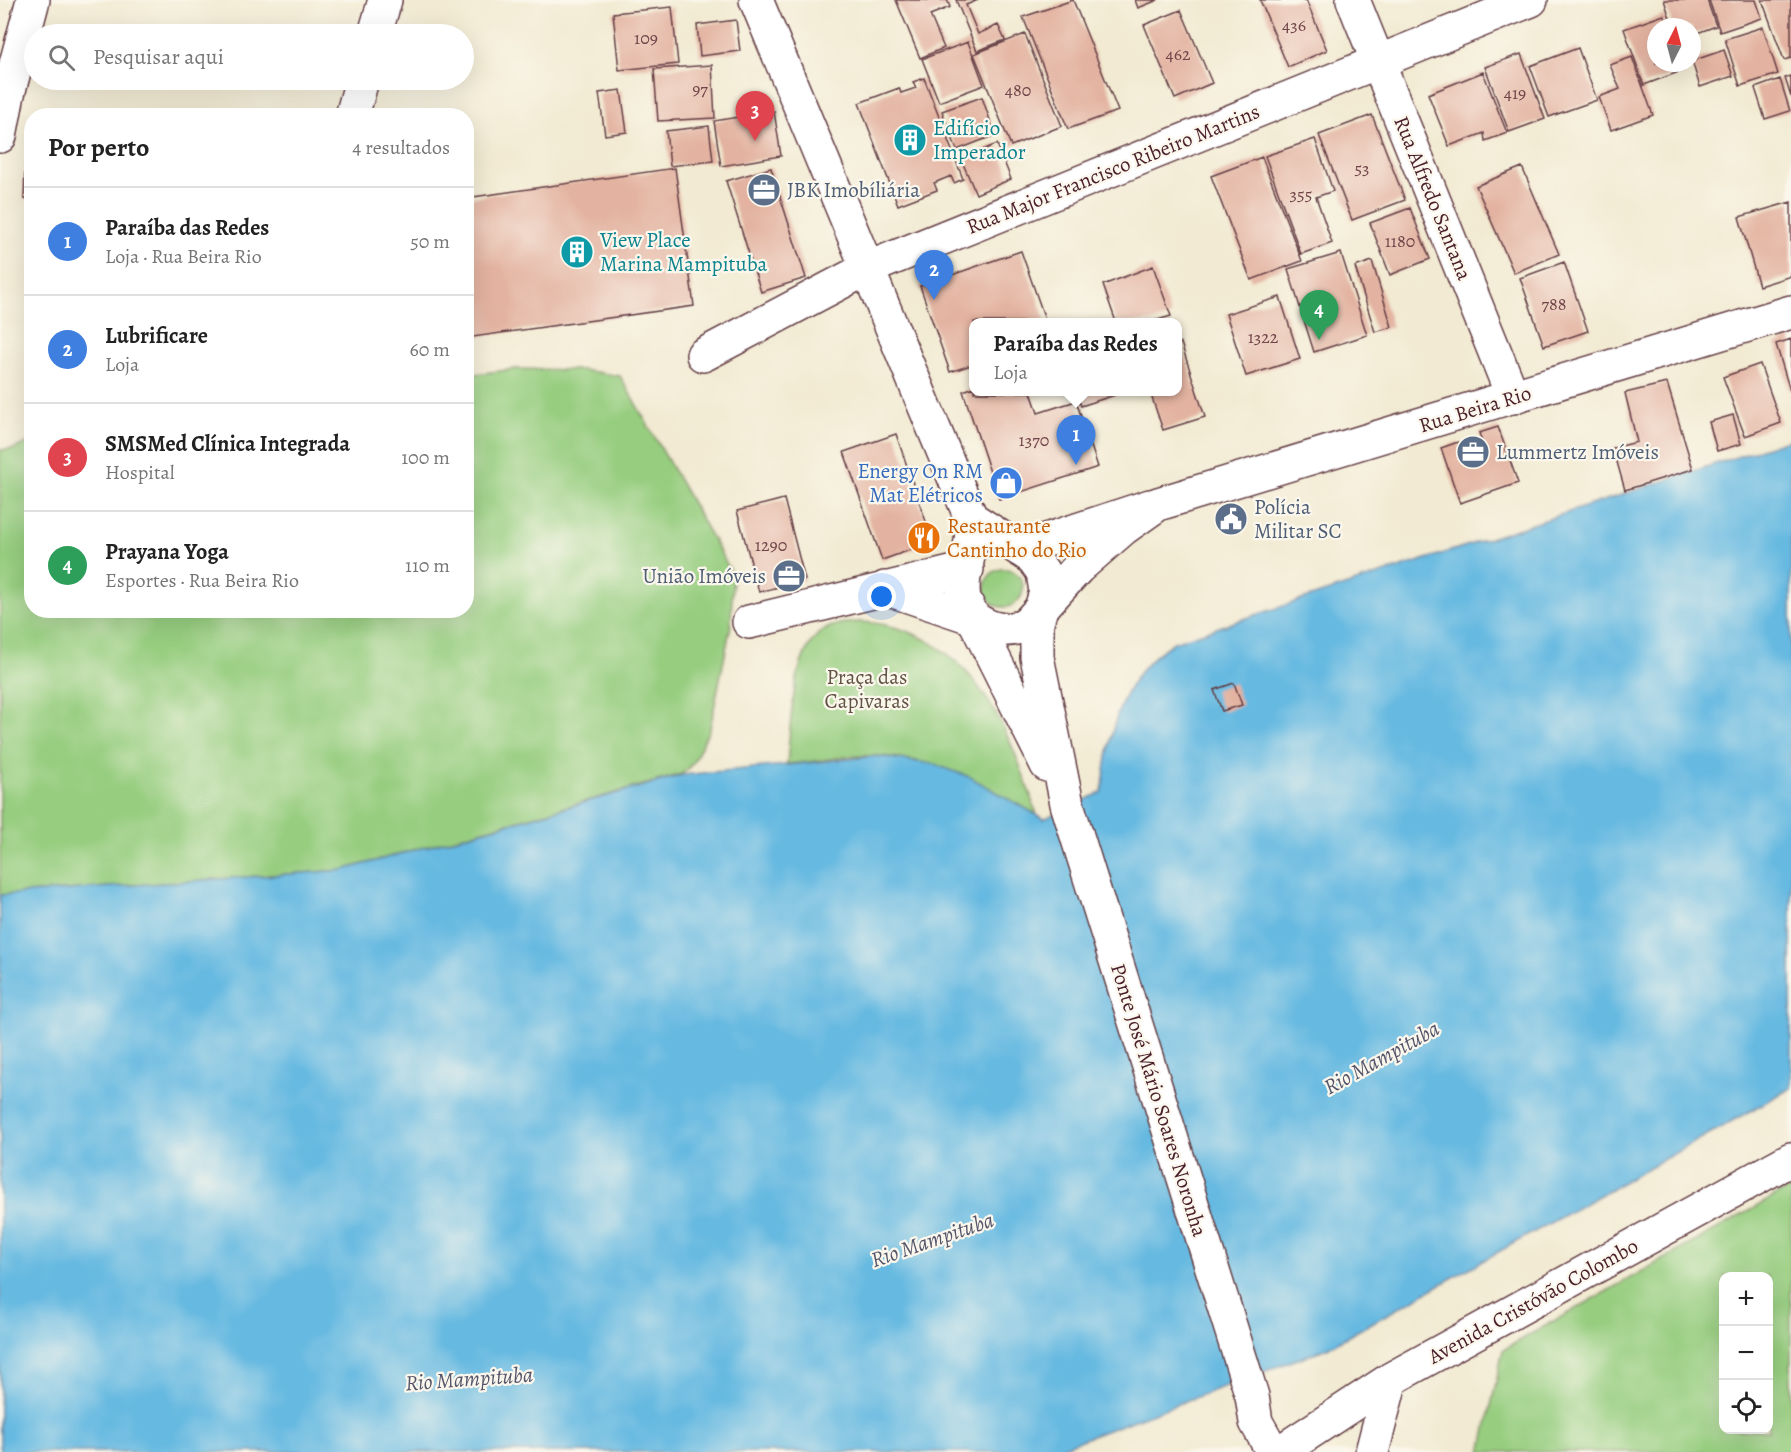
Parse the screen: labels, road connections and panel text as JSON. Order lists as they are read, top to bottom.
{
  "streets": {
    "main road": [
      "Rua Major Francisco Ribeiro Martins",
      "Rua Alfredo Santana",
      "Rua Beira Rio",
      "Ponte José Mário Soares Noronha",
      "Avenida Cristóvão Colombo"
    ]
  },
  "crossings": [
    ["Rua Major Francisco Ribeiro Martins", "Rua Alfredo Santana"],
    ["Rua Alfredo Santana", "Rua Beira Rio"]
  ],
  "water": ["Rio Mampituba"],
  "parks": ["Praça das Capivaras"],
  "places": {
    "building": ["Edifício Imperador", "View Place Marina Mampituba"],
    "office": ["JBK Imobíliária", "Lummertz Imóveis", "União Imóveis"],
    "shop": ["Energy On RM Mat Elétricos"],
    "public building": ["Polícia Militar SC"],
    "restaurant": ["Restaurante Cantinho do Rio"]
  },
  "house_numbers": [
    "436",
    "109",
    "462",
    "97",
    "480",
    "419",
    "53",
    "355",
    "1180",
    "788",
    "1322",
    "1370",
    "1290"
  ],
  "north": "top",
  "page": {
    "search": "Pesquisar aqui",
    "pins": [
      "3",
      "2",
      "4",
      "1"
    ],
    "heading": ["Por perto", "4 resultados"],
    "list": [
      {
        "mark": "1",
        "name": "Paraíba das Redes",
        "note": "Loja · Rua Beira Rio",
        "value": "50 m"
      },
      {
        "mark": "2",
        "name": "Lubrificare",
        "note": "Loja",
        "value": "60 m"
      },
      {
        "mark": "3",
        "name": "SMSMed Clínica Integrada",
        "note": "Hospital",
        "value": "100 m"
      },
      {
        "mark": "4",
        "name": "Prayana Yoga",
        "note": "Esportes · Rua Beira Rio",
        "value": "110 m"
      }
    ],
    "popup": ["Paraíba das Redes", "Loja"],
    "map_buttons": ["+", "−"]
  }
}
